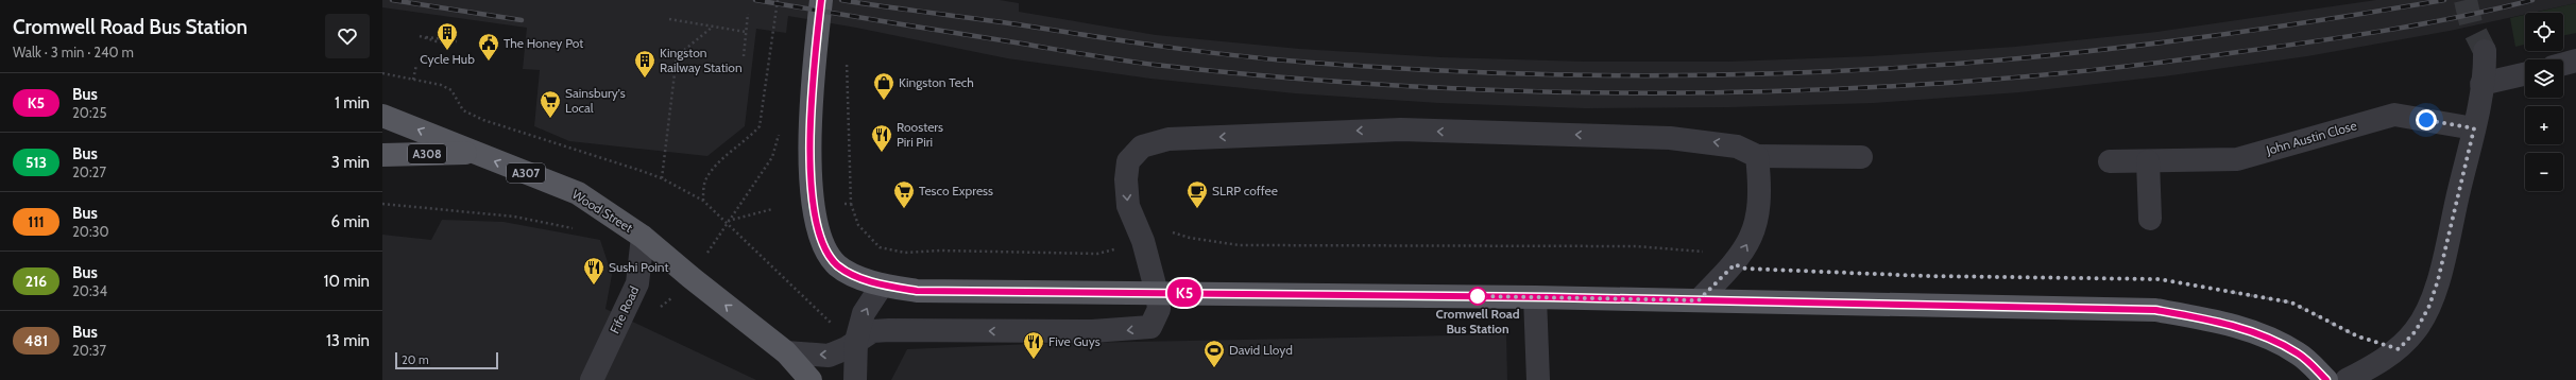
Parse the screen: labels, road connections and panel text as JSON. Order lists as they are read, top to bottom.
{
  "streets": {
    "main road": ["A308", "A307", "Wood Street"],
    "street": ["John Austin Close", "Fife Road"]
  },
  "crossings": [
    ["A307", "Wood Street"],
    ["Wood Street", "Fife Road"]
  ],
  "one_way": ["Wood Street"],
  "places": {
    "building": ["Cycle Hub", "Kingston Railway Station"],
    "public building": ["The Honey Pot"],
    "shop": ["Kingston Tech"],
    "supermarket": ["Sainsbury's Local", "Tesco Express"],
    "restaurant": ["Roosters Piri Piri", "Sushi Point", "Five Guys"],
    "cafe": ["SLRP coffee"],
    "other": ["Cromwell Road Bus Station"],
    "sports": ["David Lloyd"]
  },
  "lines": ["bus line K5"],
  "scale_bar": "20 m",
  "page": {
    "heading": ["Cromwell Road Bus Station", "Walk · 3 min · 240 m"],
    "on_map": "K5",
    "map_buttons": ["+", "−"],
    "list": [
      {
        "mark": "K5",
        "name": "Bus",
        "note": "20:25",
        "value": "1 min"
      },
      {
        "mark": "513",
        "name": "Bus",
        "note": "20:27",
        "value": "3 min"
      },
      {
        "mark": "111",
        "name": "Bus",
        "note": "20:30",
        "value": "6 min"
      },
      {
        "mark": "216",
        "name": "Bus",
        "note": "20:34",
        "value": "10 min"
      },
      {
        "mark": "481",
        "name": "Bus",
        "note": "20:37",
        "value": "13 min"
      }
    ],
    "scale": "20 m"
  }
}
